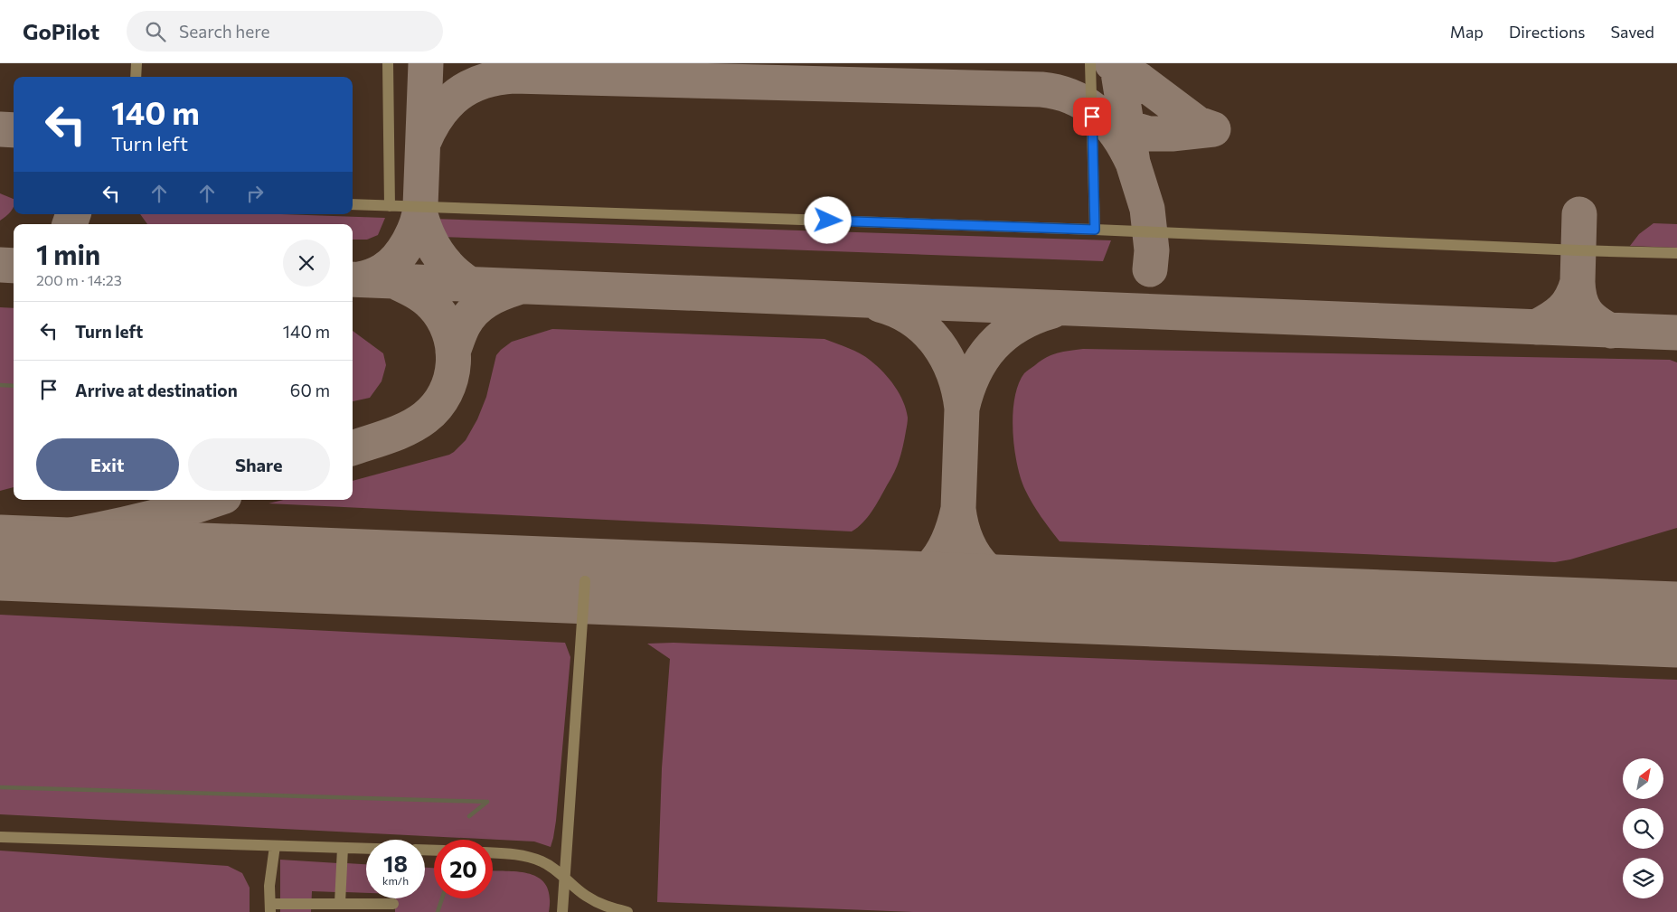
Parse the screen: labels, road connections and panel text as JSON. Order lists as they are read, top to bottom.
{
  "north": "top right",
  "page": {
    "header": "GoPilot",
    "search": "Search here",
    "nav": ["Map", "Directions", "Saved"],
    "turn": ["140 m", "Turn left"],
    "heading": ["1 min", "200 m · 14:23"],
    "list": [
      {
        "name": "Turn left",
        "value": "140 m"
      },
      {
        "name": "Arrive at destination",
        "value": "60 m"
      }
    ],
    "buttons": ["Exit", "Share"],
    "speed": "18 km/h",
    "limit": "20"
  }
}
